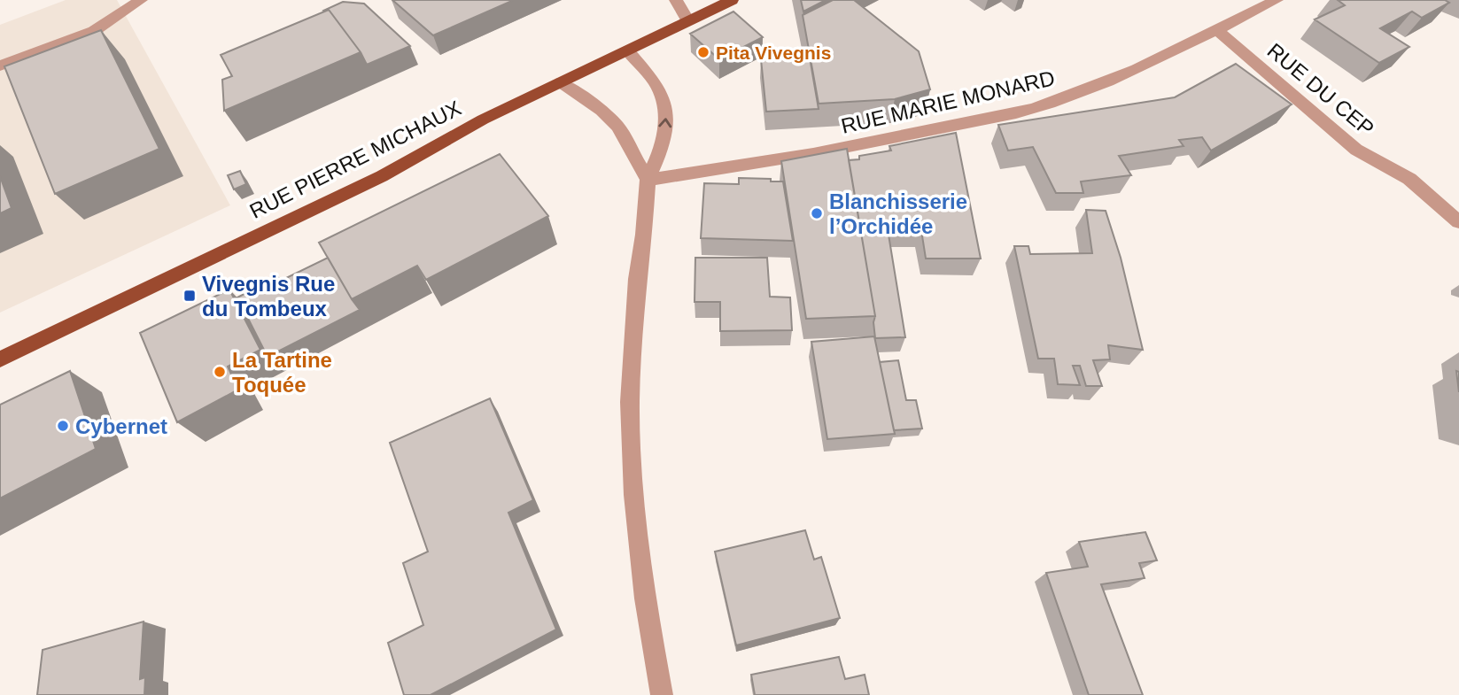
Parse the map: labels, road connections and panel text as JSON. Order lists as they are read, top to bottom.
{
  "streets": {
    "main road": ["RUE PIERRE MICHAUX"],
    "street": ["RUE DU CEP", "RUE MARIE MONARD"]
  },
  "crossings": [
    ["RUE DU CEP", "RUE MARIE MONARD"]
  ],
  "places": {
    "other": [
      "Pita Vivegnis",
      "Blanchisserie l’Orchidée",
      "La Tartine Toquée",
      "Cybernet"
    ],
    "transit": ["Vivegnis Rue du Tombeux"]
  }
}
